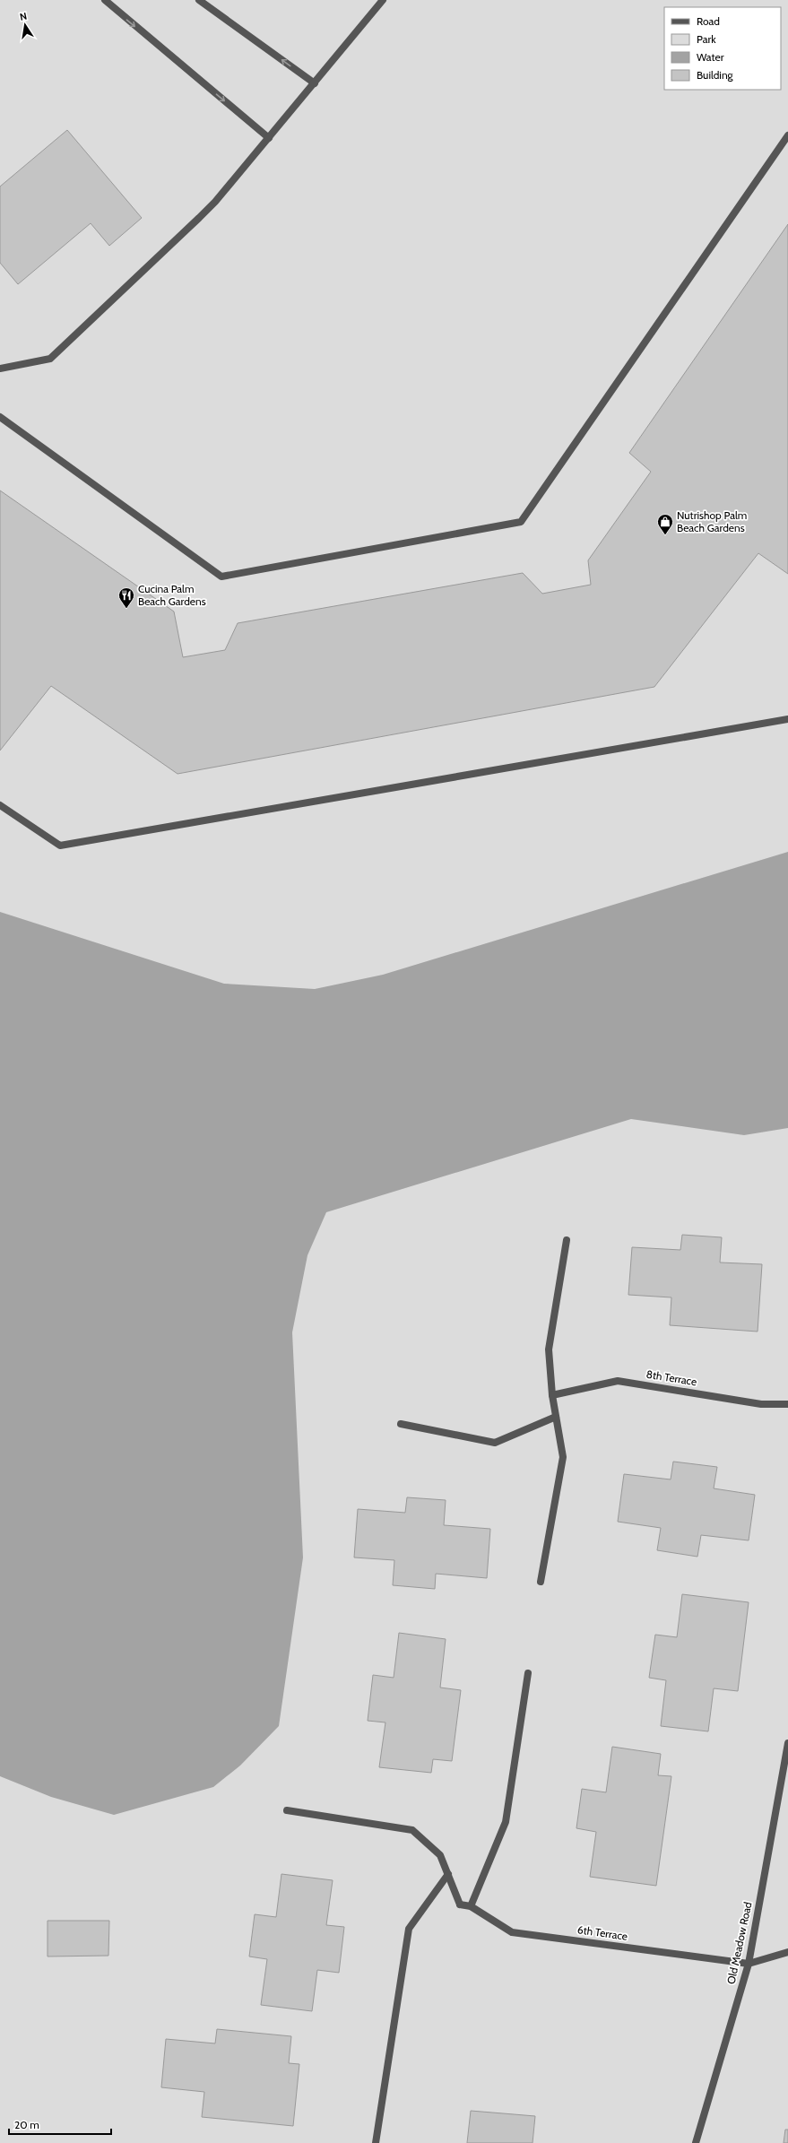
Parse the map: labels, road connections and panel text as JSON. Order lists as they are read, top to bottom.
{
  "streets": {
    "street": ["8th Terrace", "6th Terrace", "Old Meadow Road"]
  },
  "crossings": [
    ["6th Terrace", "Old Meadow Road"]
  ],
  "places": {
    "shop": ["Nutrishop Palm Beach Gardens"],
    "restaurant": ["Cucina Palm Beach Gardens"]
  },
  "legend": [
    "Road",
    "Park",
    "Water",
    "Building"
  ],
  "scale_bar": "20 m",
  "north": "top"
}
